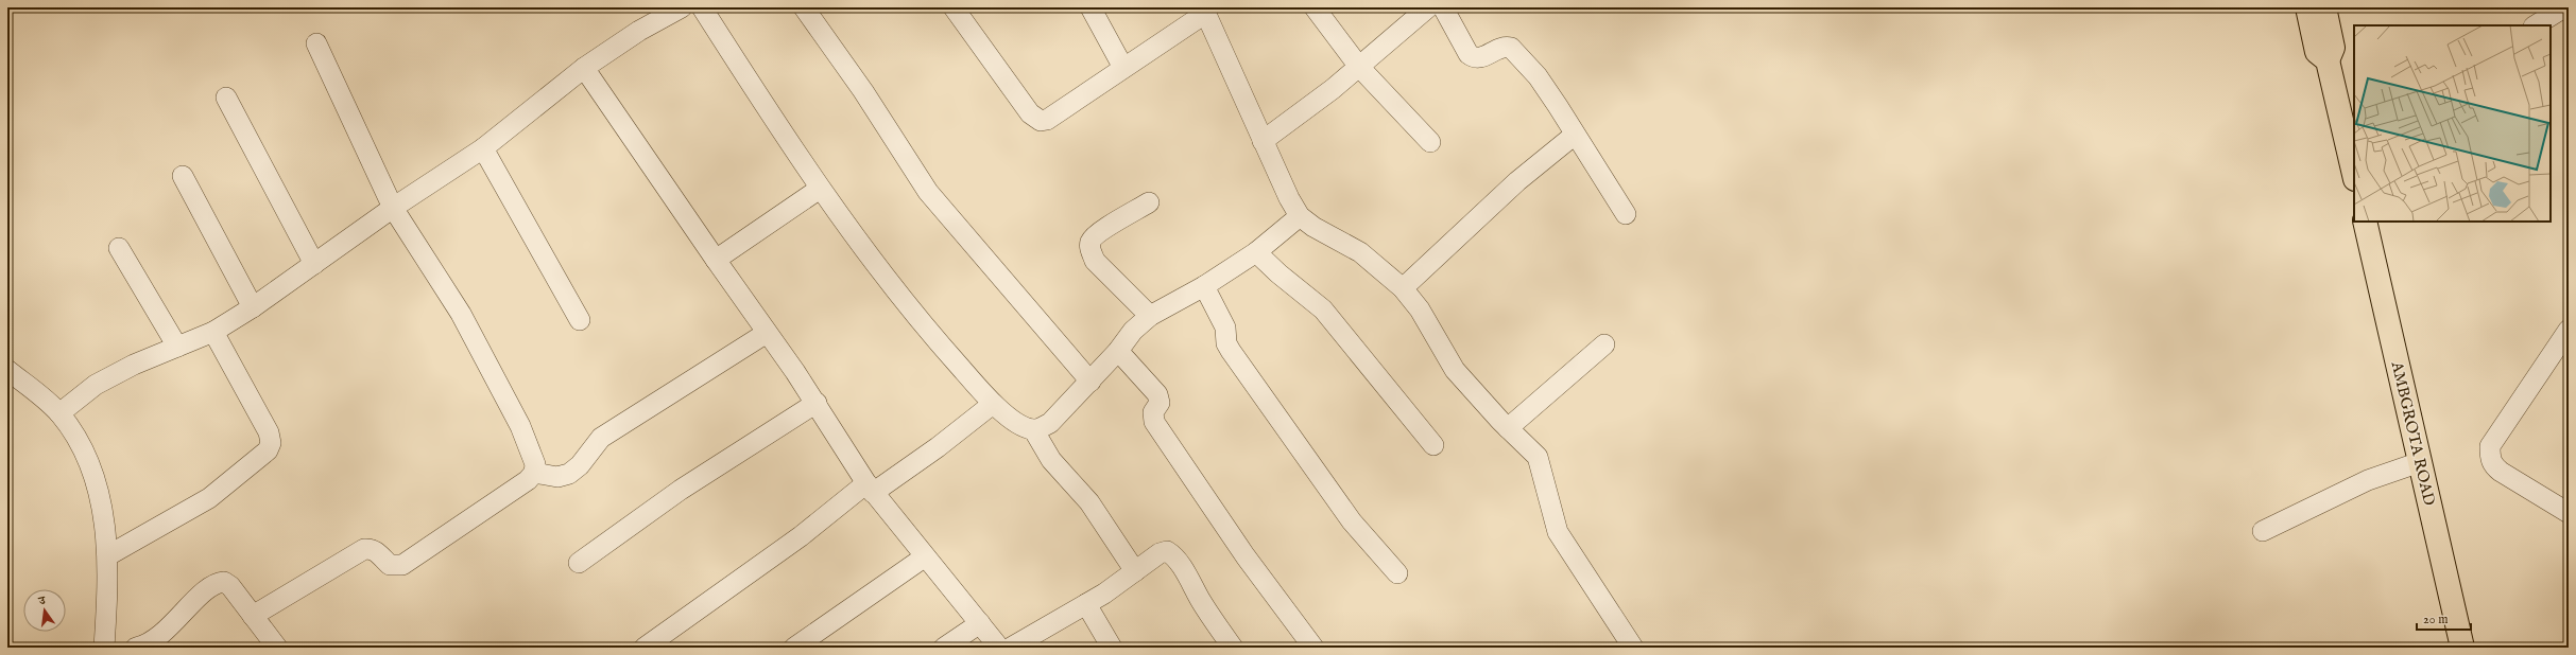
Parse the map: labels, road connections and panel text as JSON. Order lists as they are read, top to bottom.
{
  "streets": {
    "main road": ["AMBGROTA ROAD"]
  },
  "scale_bar": "20 m",
  "north": "top"
}
